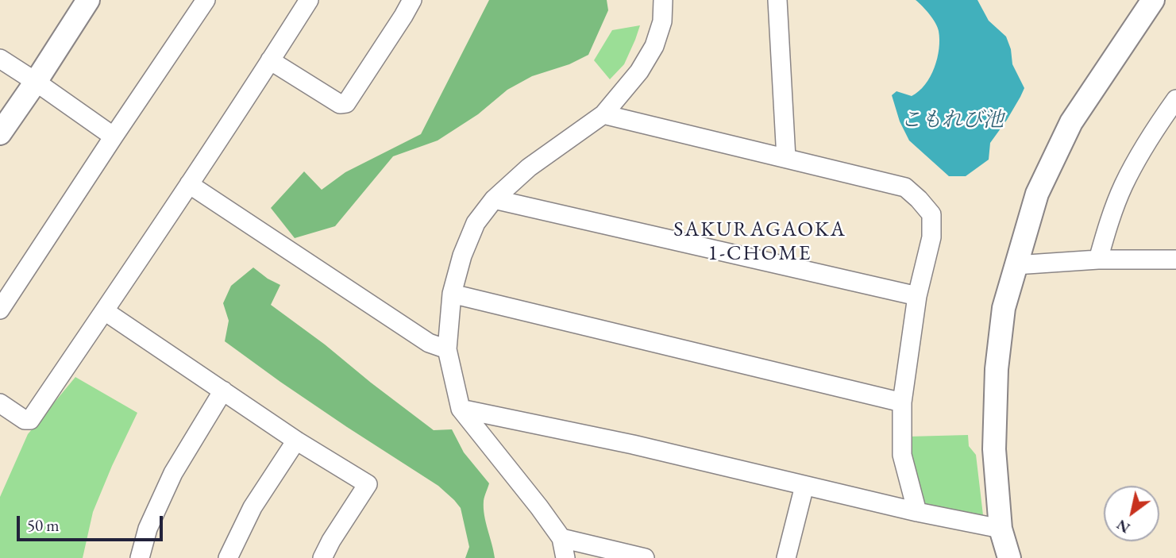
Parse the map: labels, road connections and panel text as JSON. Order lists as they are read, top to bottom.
{
  "districts": ["SAKURAGAOKA 1-CHOME"],
  "water": ["こもれび池"],
  "scale_bar": "50 m",
  "north": "bottom left"
}
